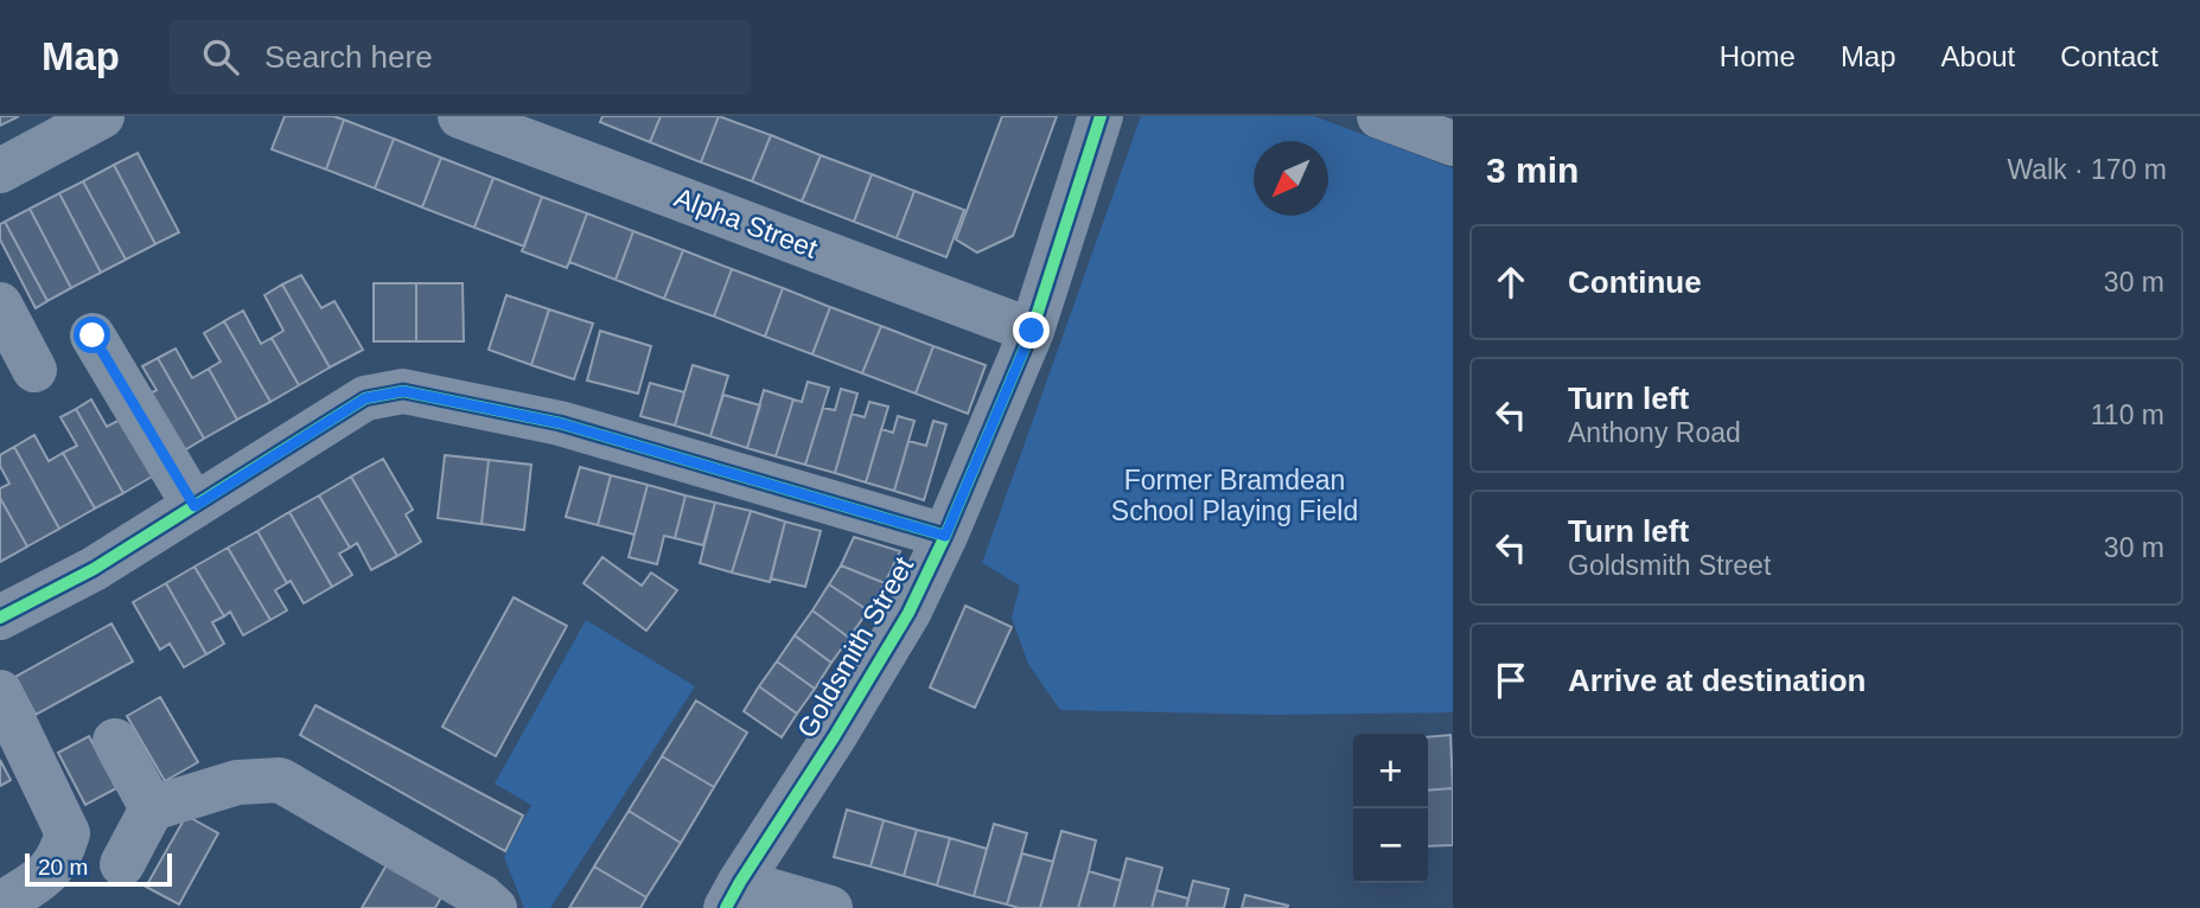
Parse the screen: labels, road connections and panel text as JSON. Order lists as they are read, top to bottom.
{
  "streets": {
    "street": ["Alpha Street", "Goldsmith Street"]
  },
  "crossings": [
    ["Alpha Street", "Goldsmith Street"]
  ],
  "parks": ["Former Bramdean School Playing Field"],
  "scale_bar": "20 m",
  "north": "bottom left",
  "page": {
    "header": "Map",
    "search": "Search here",
    "nav": [
      "Home",
      "Map",
      "About",
      "Contact"
    ],
    "heading": ["3 min", "Walk · 170 m"],
    "list": [
      ["Continue", "30 m"],
      ["Turn left", "Anthony Road", "110 m"],
      ["Turn left", "Goldsmith Street", "30 m"],
      "Arrive at destination"
    ],
    "map_buttons": ["+", "−"],
    "scale": "20 m"
  }
}
